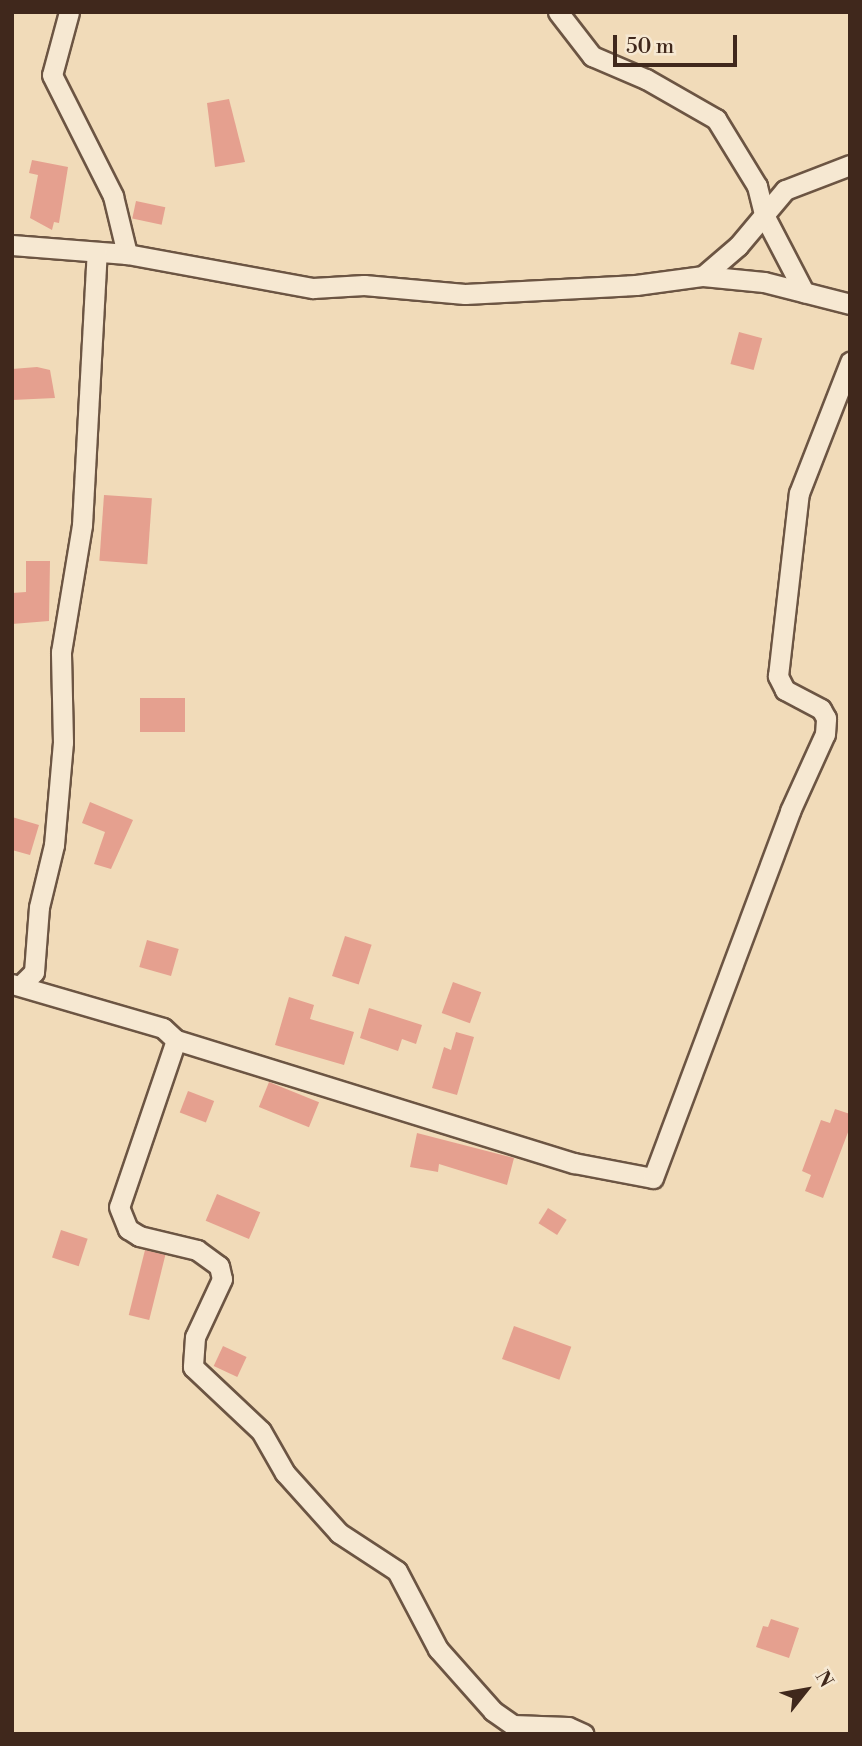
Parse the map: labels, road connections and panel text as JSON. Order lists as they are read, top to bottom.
{
  "scale_bar": "50 m",
  "north": "top right"
}
